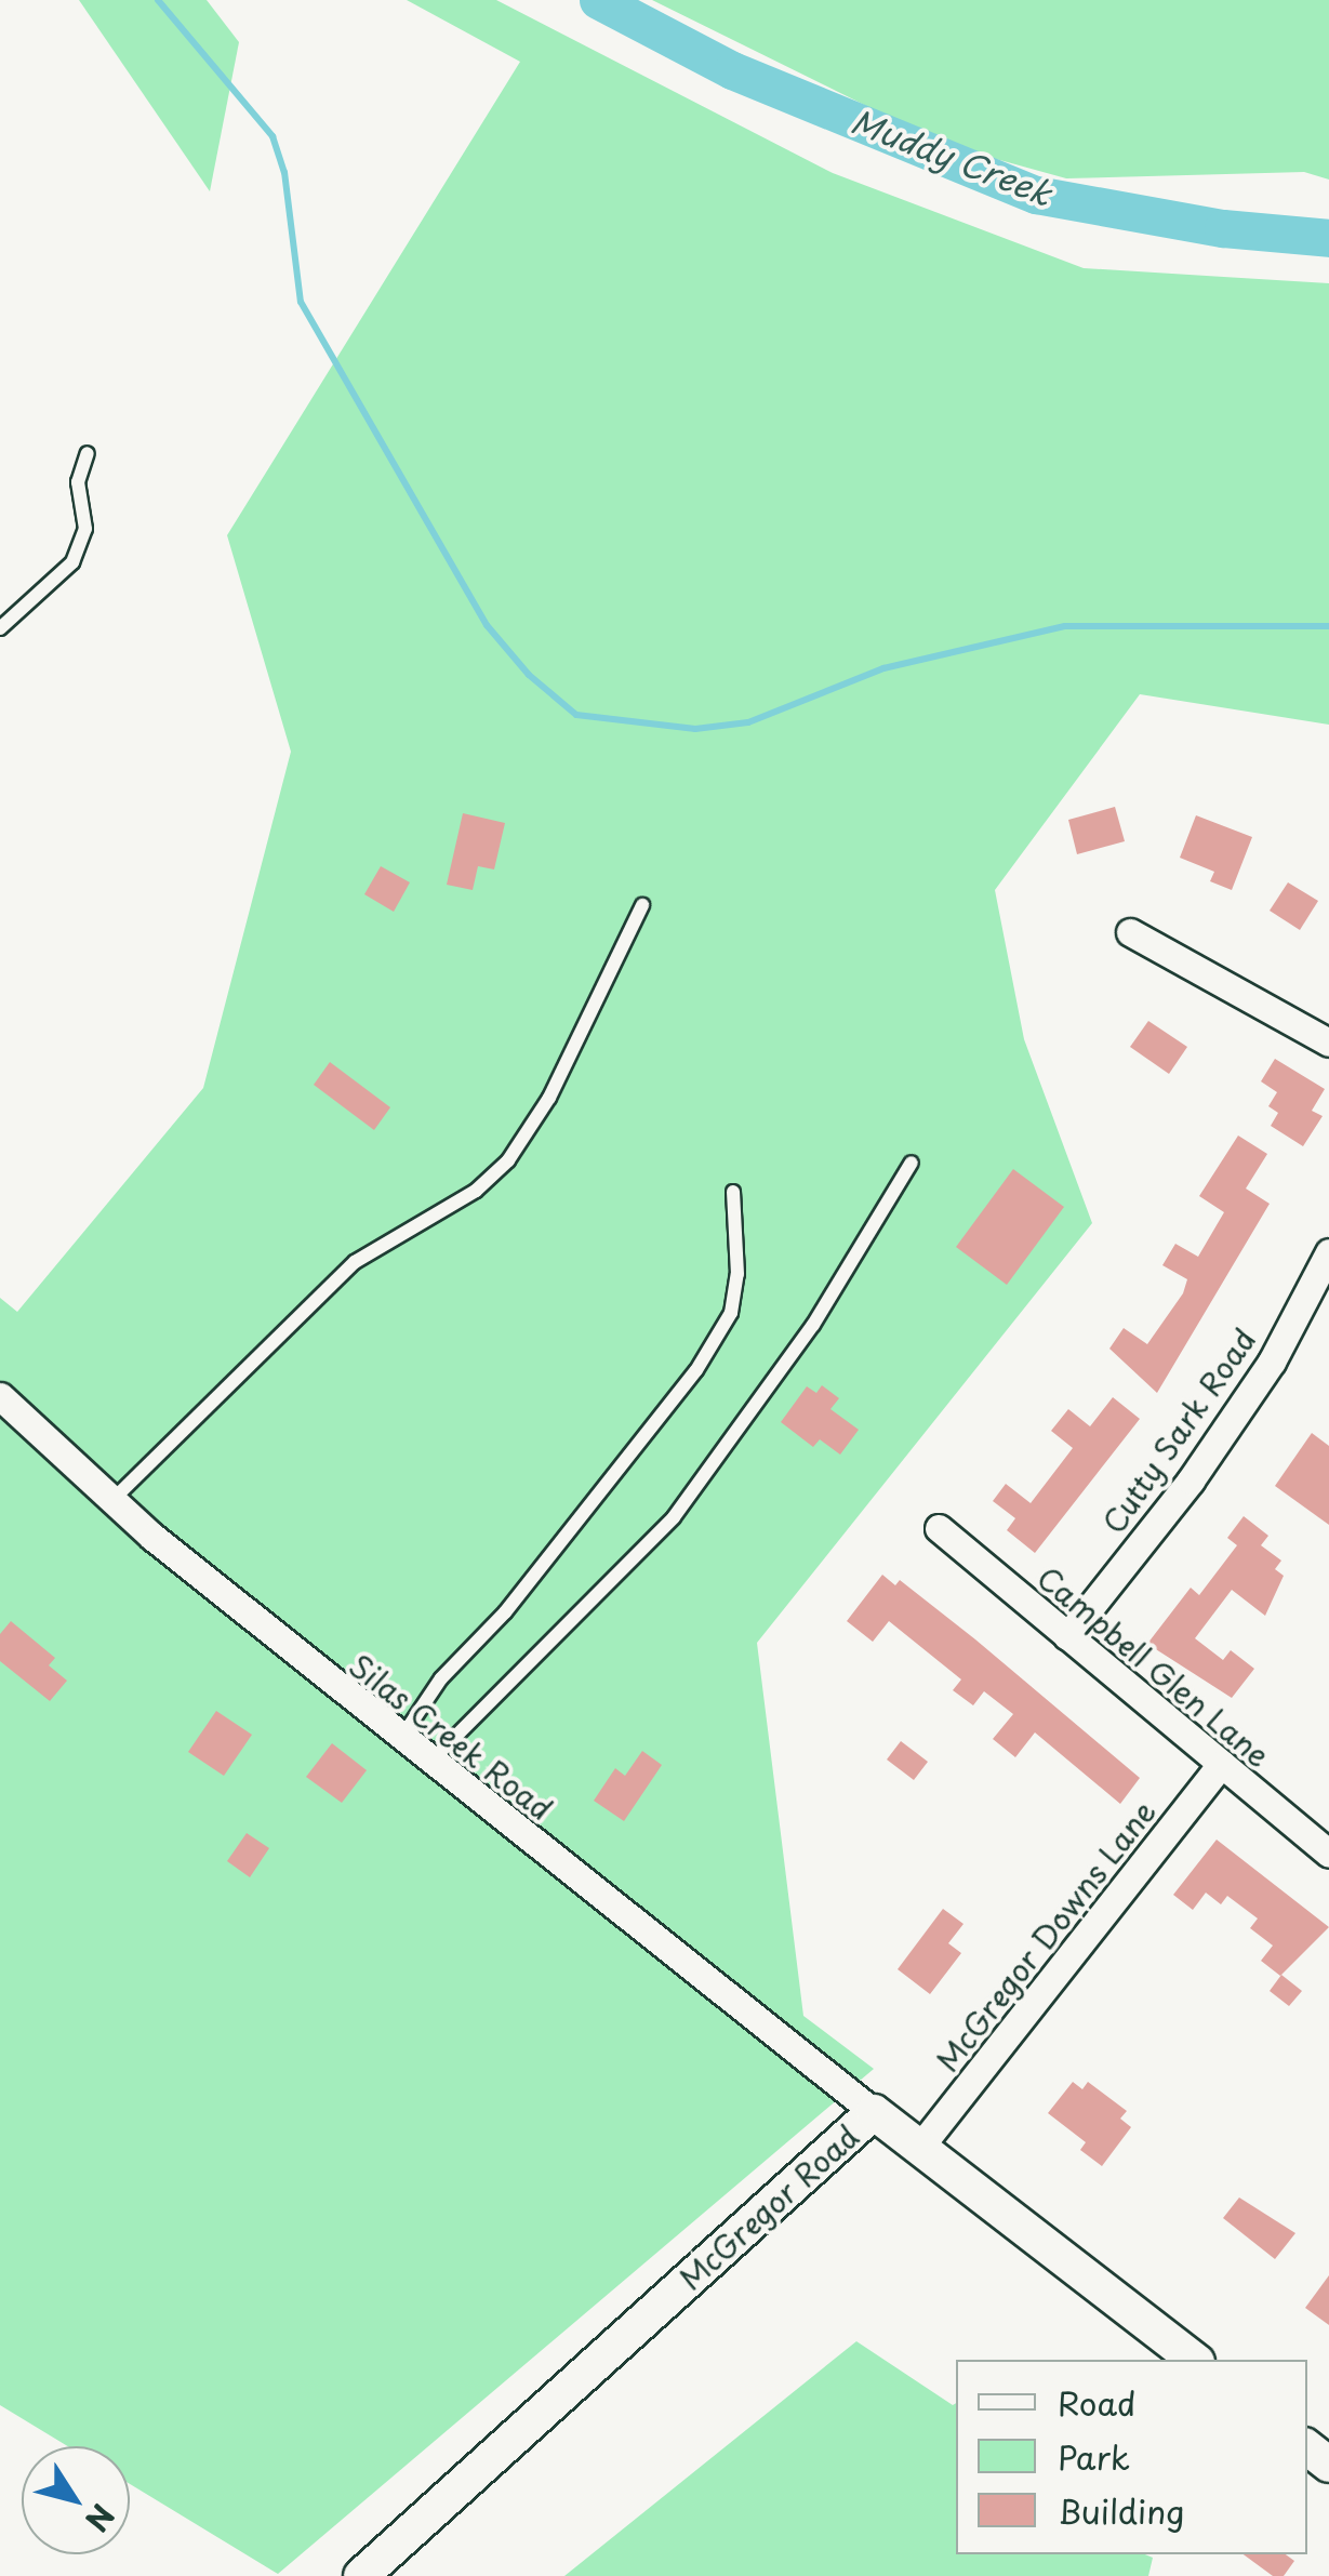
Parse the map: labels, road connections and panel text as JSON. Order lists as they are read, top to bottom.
{
  "streets": {
    "street": [
      "Cutty Sark Road",
      "Campbell Glen Lane",
      "Silas Creek Road",
      "McGregor Downs Lane",
      "McGregor Road"
    ]
  },
  "crossings": [
    ["Cutty Sark Road", "Campbell Glen Lane"],
    ["Campbell Glen Lane", "McGregor Downs Lane"],
    ["Silas Creek Road", "McGregor Road"],
    ["McGregor Downs Lane", "McGregor Road"]
  ],
  "water": ["Muddy Creek"],
  "legend": ["Road", "Park", "Building"],
  "north": "bottom right"
}
